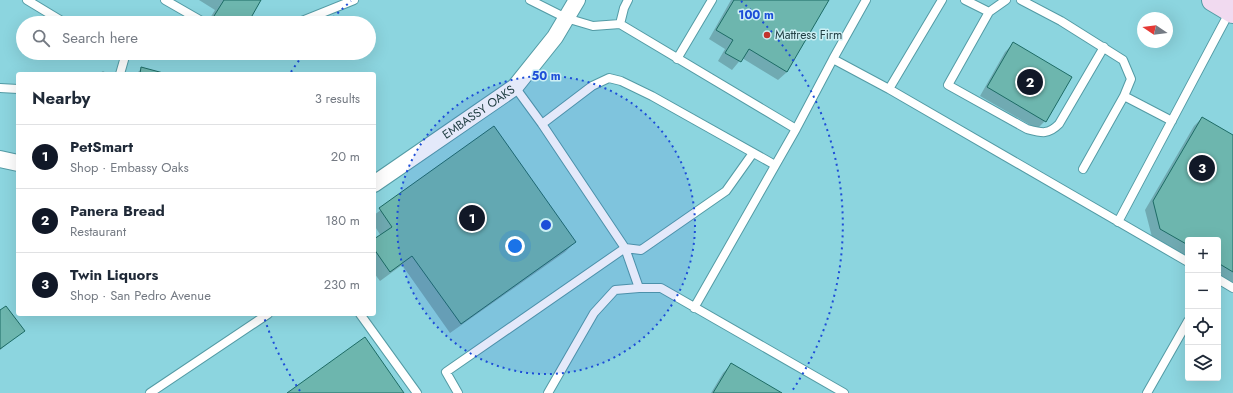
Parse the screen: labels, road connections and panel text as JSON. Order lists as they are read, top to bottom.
{
  "streets": {
    "street": ["EMBASSY OAKS"]
  },
  "places": ["Mattress Firm"],
  "north": "left",
  "page": {
    "search": "Search here",
    "pins": ["2", "3", "1"],
    "heading": ["Nearby", "3 results"],
    "list": [
      {
        "mark": "1",
        "name": "PetSmart",
        "note": "Shop · Embassy Oaks",
        "value": "20 m"
      },
      {
        "mark": "2",
        "name": "Panera Bread",
        "note": "Restaurant",
        "value": "180 m"
      },
      {
        "mark": "3",
        "name": "Twin Liquors",
        "note": "Shop · San Pedro Avenue",
        "value": "230 m"
      }
    ],
    "map_buttons": ["+", "−"]
  },
  "rings": ["100 m", "50 m"]
}
